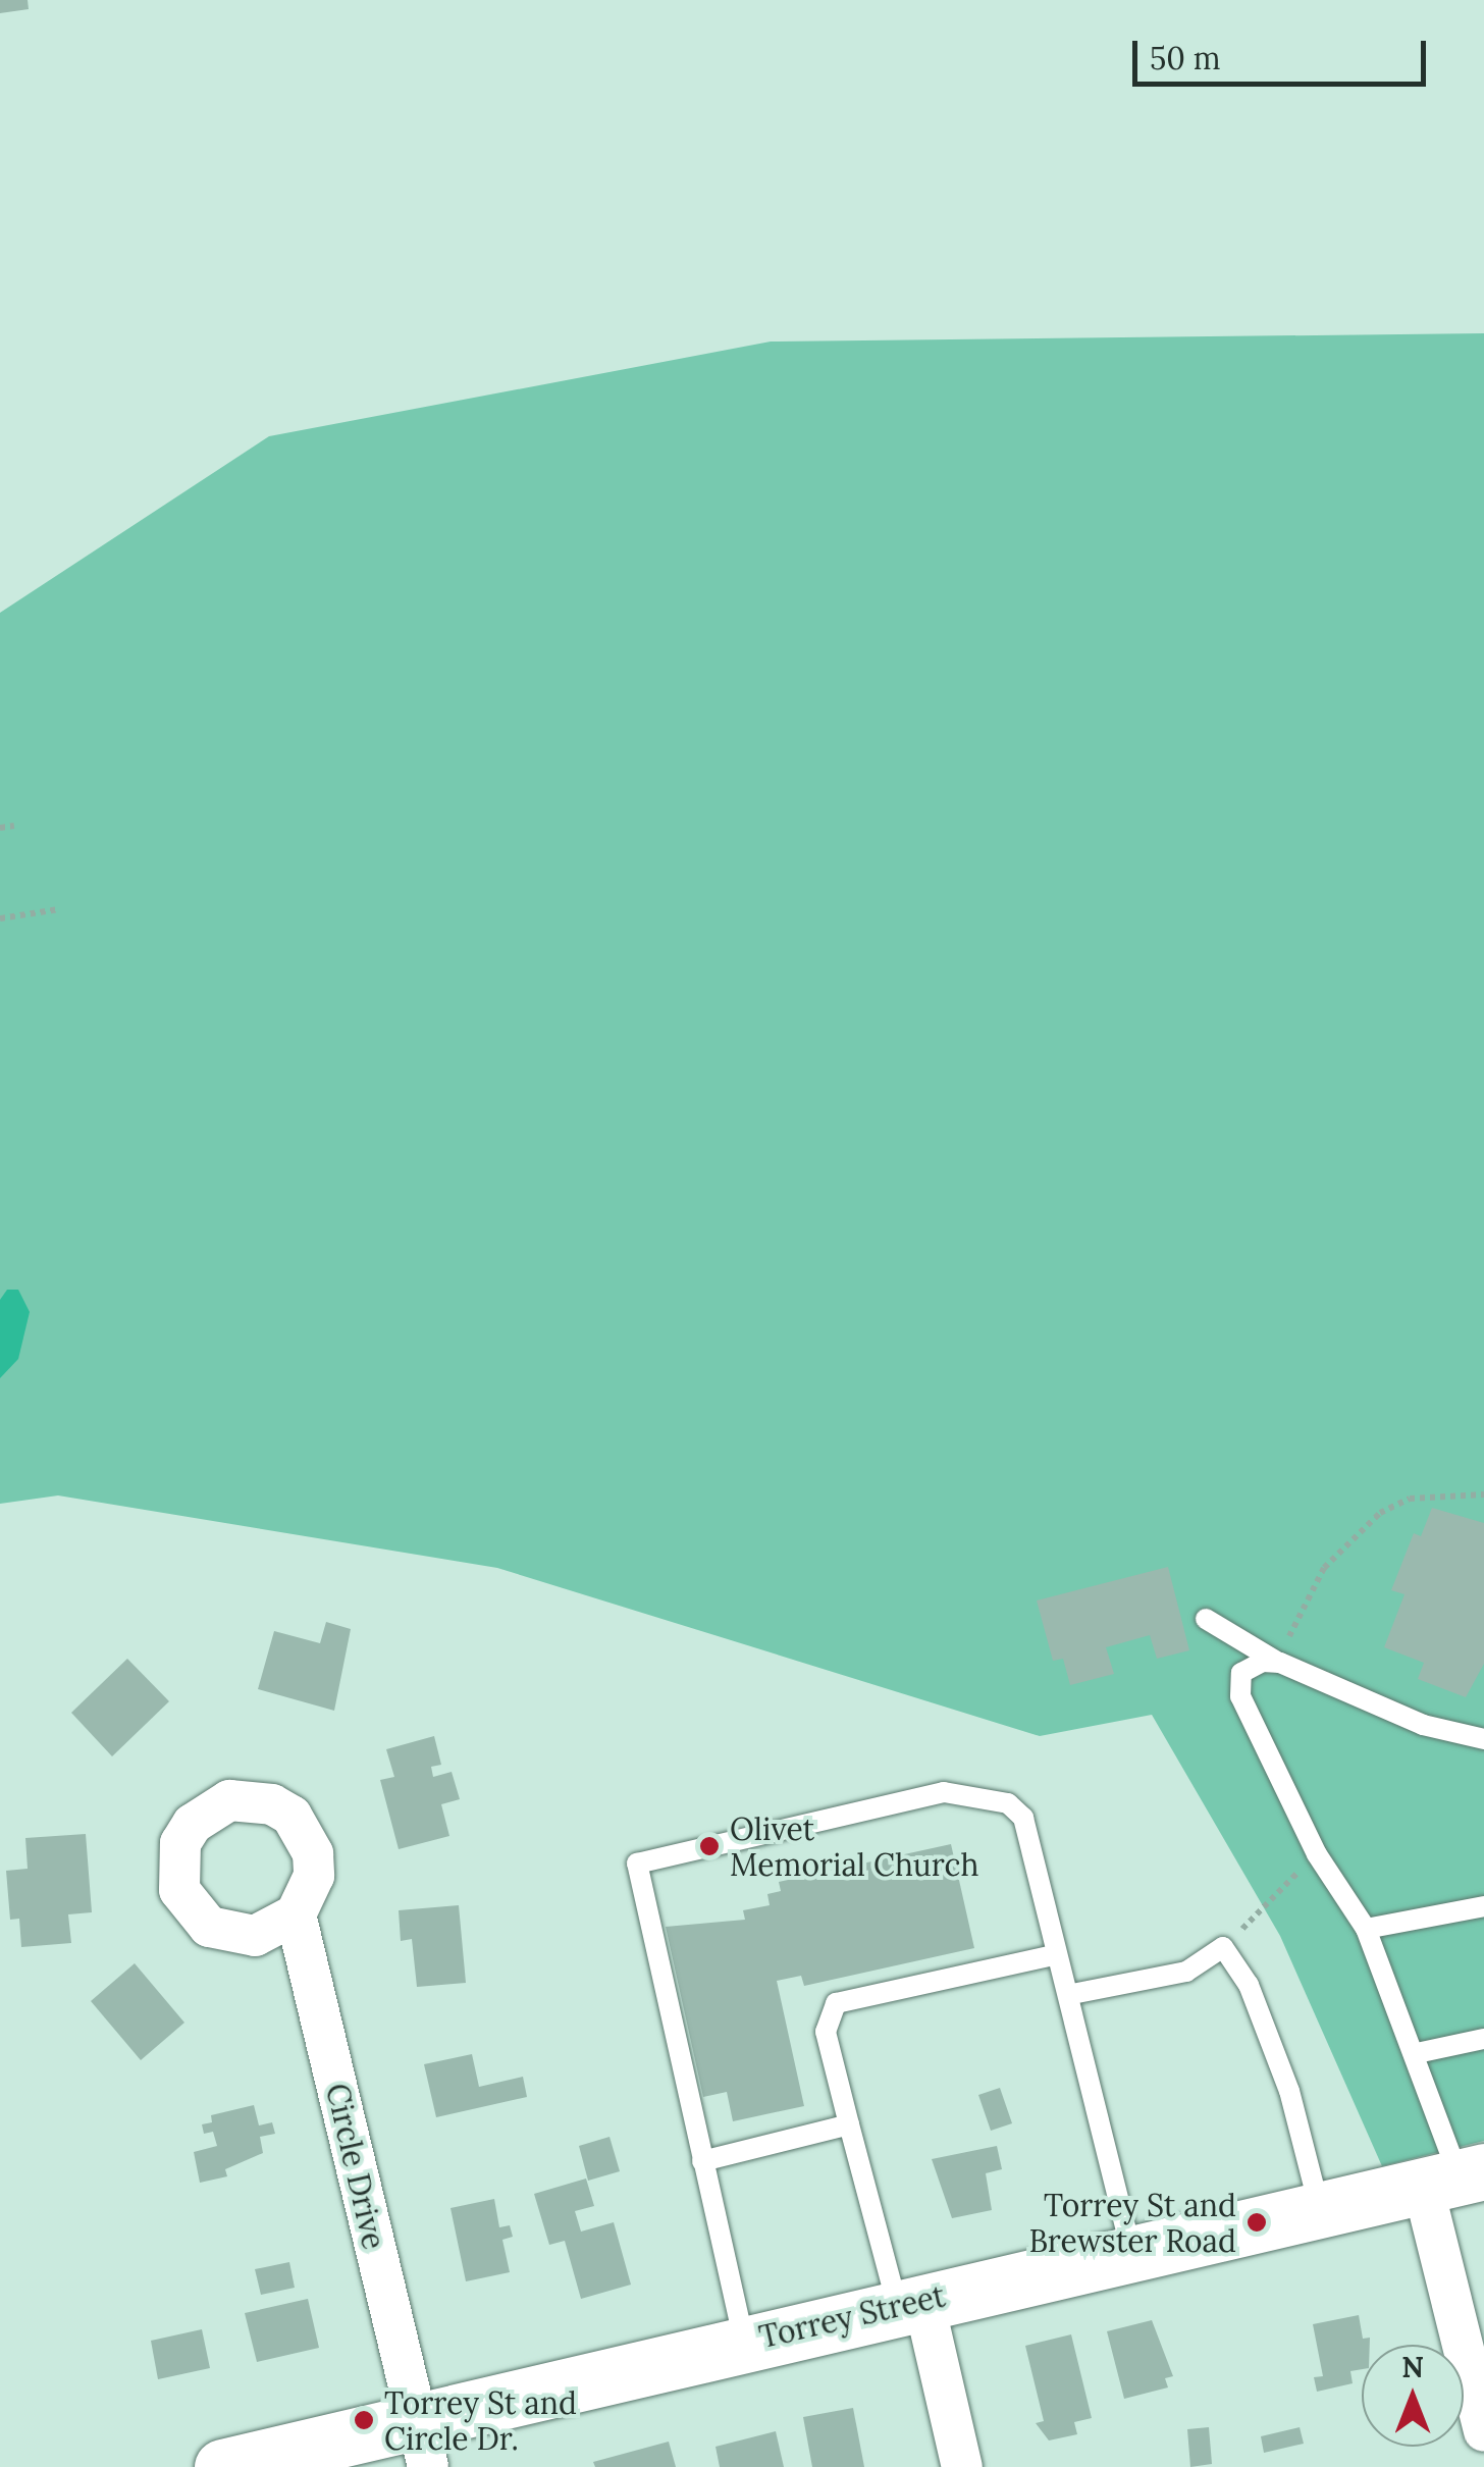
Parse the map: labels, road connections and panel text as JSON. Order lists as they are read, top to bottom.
{
  "streets": {
    "main road": ["Torrey Street"],
    "street": ["Circle Drive"]
  },
  "crossings": [
    ["Circle Drive", "Torrey Street"]
  ],
  "places": ["Olivet Memorial Church", "Torrey St and Brewster Road", "Torrey St and Circle Dr."],
  "scale_bar": "50 m",
  "north": "top"
}
